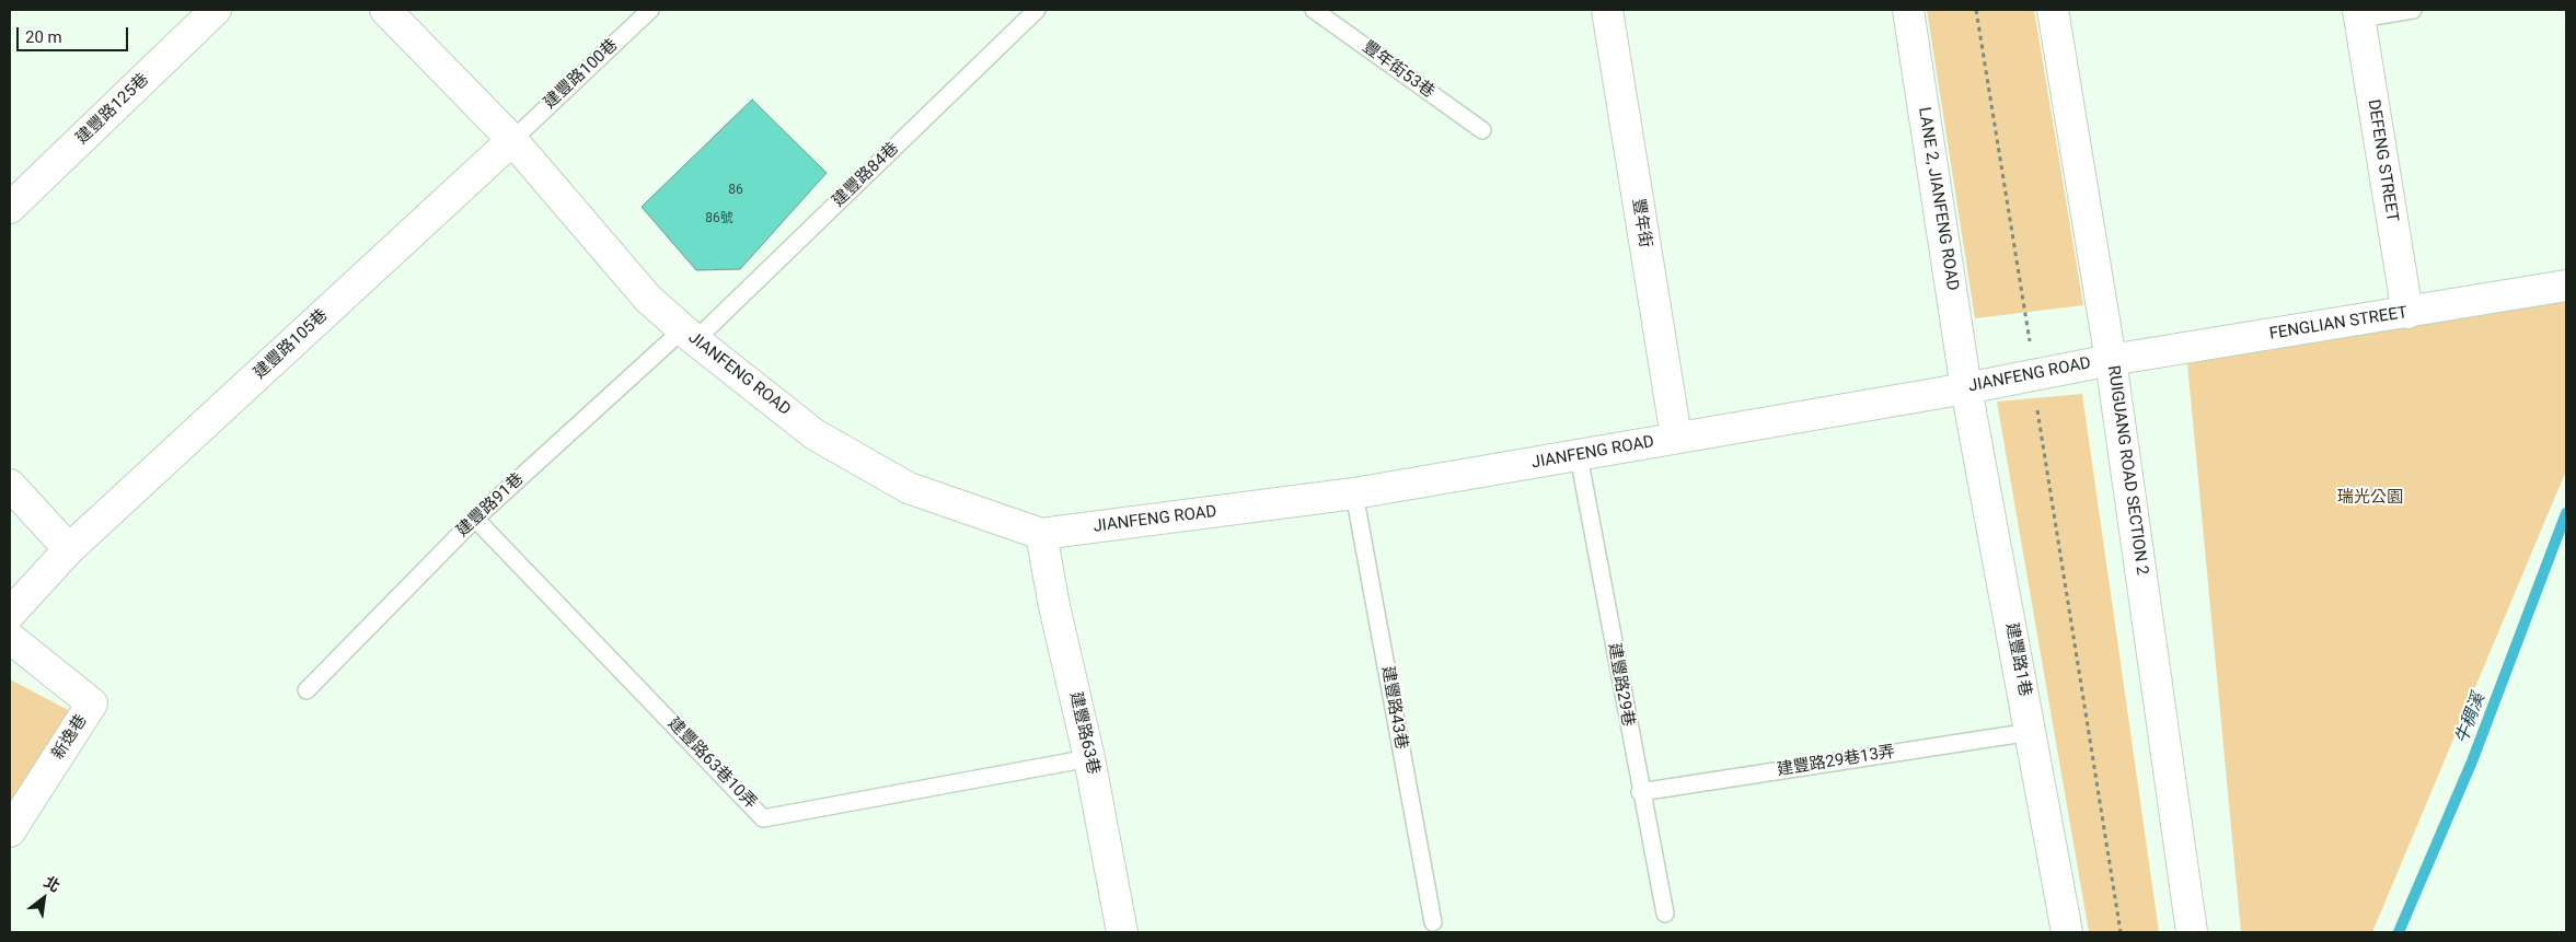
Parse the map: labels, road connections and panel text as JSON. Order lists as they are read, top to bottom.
{
  "streets": {
    "street": [
      "建豐路125巷",
      "DEFENG STREET",
      "LANE 2, JIANFENG ROAD",
      "豐年街",
      "FENGLIAN STREET",
      "建豐路105巷",
      "JIANFENG ROAD",
      "RUIGUANG ROAD SECTION 2",
      "建豐路1巷",
      "建豐路63巷",
      "新逸巷"
    ],
    "lane": [
      "豐年街53巷",
      "建豐路100巷",
      "建豐路84巷",
      "建豐路91巷",
      "建豐路29巷",
      "建豐路43巷",
      "建豐路29巷13弄",
      "建豐路63巷10弄"
    ]
  },
  "crossings": [
    ["建豐路100巷", "建豐路105巷"],
    ["建豐路100巷", "JIANFENG ROAD"],
    ["DEFENG STREET", "FENGLIAN STREET"],
    ["建豐路84巷", "JIANFENG ROAD"],
    ["建豐路84巷", "建豐路91巷"],
    ["LANE 2, JIANFENG ROAD", "JIANFENG ROAD"],
    ["LANE 2, JIANFENG ROAD", "建豐路1巷"],
    ["豐年街", "JIANFENG ROAD"],
    ["FENGLIAN STREET", "JIANFENG ROAD"],
    ["FENGLIAN STREET", "RUIGUANG ROAD SECTION 2"],
    ["建豐路105巷", "JIANFENG ROAD"],
    ["JIANFENG ROAD", "RUIGUANG ROAD SECTION 2"],
    ["JIANFENG ROAD", "建豐路91巷"],
    ["JIANFENG ROAD", "建豐路1巷"],
    ["JIANFENG ROAD", "建豐路29巷"],
    ["JIANFENG ROAD", "建豐路43巷"],
    ["JIANFENG ROAD", "建豐路63巷"],
    ["建豐路91巷", "建豐路63巷10弄"],
    ["建豐路1巷", "建豐路29巷13弄"],
    ["建豐路29巷", "建豐路29巷13弄"],
    ["建豐路63巷", "建豐路63巷10弄"]
  ],
  "water": ["牛稠溪"],
  "parks": ["瑞光公園"],
  "house_numbers": ["86", "86號"],
  "scale_bar": "20 m",
  "north": "top right"
}
